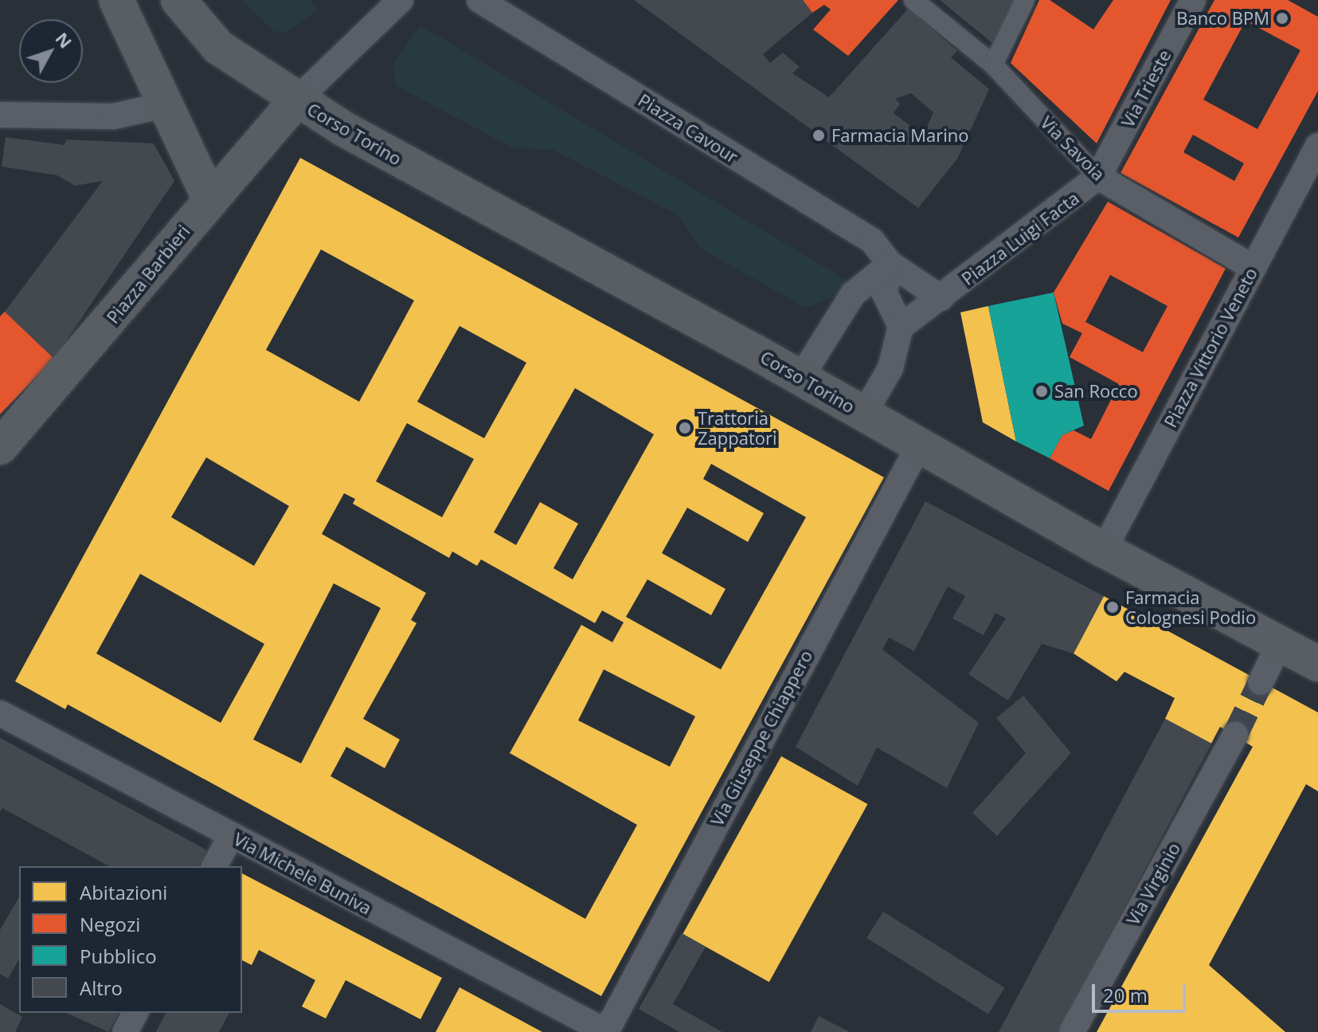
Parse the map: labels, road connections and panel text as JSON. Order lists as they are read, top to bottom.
{
  "streets": {
    "main road": ["Corso Torino", "Piazza Barbieri"],
    "street": [
      "Via Trieste",
      "Piazza Cavour",
      "Via Savoia",
      "Piazza Luigi Facta",
      "Piazza Vittorio Veneto",
      "Via Giuseppe Chiappero",
      "Via Michele Buniva",
      "Via Virginio"
    ]
  },
  "crossings": [
    ["Via Trieste", "Via Savoia"],
    ["Via Trieste", "Piazza Luigi Facta"],
    ["Corso Torino", "Piazza Barbieri"],
    ["Corso Torino", "Piazza Vittorio Veneto"],
    ["Corso Torino", "Via Giuseppe Chiappero"],
    ["Via Savoia", "Piazza Luigi Facta"],
    ["Via Savoia", "Piazza Vittorio Veneto"],
    ["Via Giuseppe Chiappero", "Via Michele Buniva"]
  ],
  "places": [
    "Banco BPM",
    "Farmacia Marino",
    "San Rocco",
    "Trattoria Zappatori",
    "Farmacia Colognesi Podio"
  ],
  "legend": [
    "Abitazioni",
    "Negozi",
    "Pubblico",
    "Altro"
  ],
  "scale_bar": "20 m",
  "north": "top right"
}
